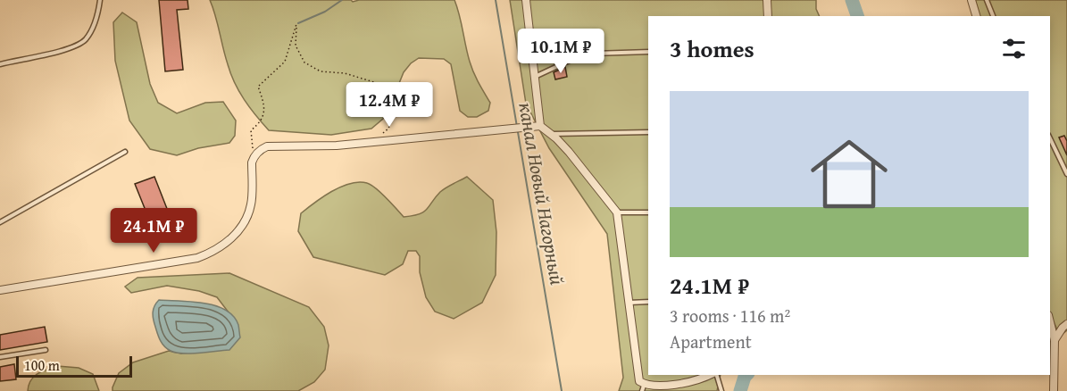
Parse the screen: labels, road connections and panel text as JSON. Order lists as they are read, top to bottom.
{
  "water": ["канал Новый Нагорный"],
  "scale_bar": "100 m",
  "page": {
    "heading": "3 homes",
    "price": ["10.1M ₽", "12.4M ₽", "24.1M ₽"],
    "list": [
      {
        "name": "24.1M ₽",
        "note": "3 rooms · 116 m² · Apartment"
      }
    ],
    "scale": "100 m"
  }
}
